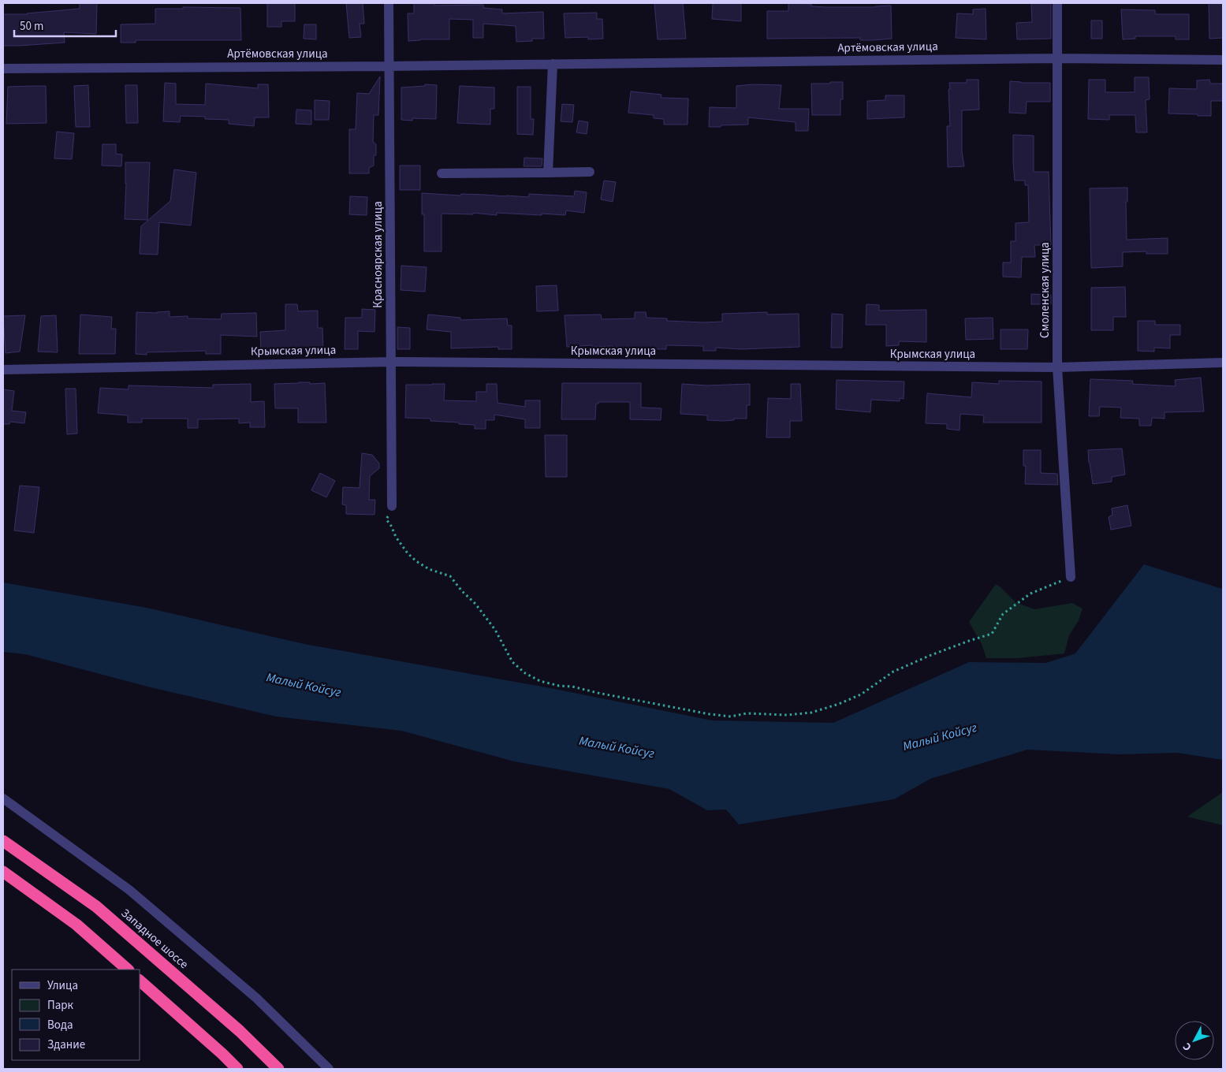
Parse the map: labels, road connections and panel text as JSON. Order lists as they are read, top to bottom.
{
  "streets": {
    "highway": ["Западное шоссе"],
    "street": [
      "Артёмовская улица",
      "Красноярская улица",
      "Смоленская улица",
      "Крымская улица"
    ]
  },
  "crossings": [
    ["Артёмовская улица", "Красноярская улица"],
    ["Артёмовская улица", "Смоленская улица"],
    ["Красноярская улица", "Крымская улица"],
    ["Смоленская улица", "Крымская улица"]
  ],
  "water": ["Малый Койсуг"],
  "legend": [
    "Улица",
    "Парк",
    "Вода",
    "Здание"
  ],
  "scale_bar": "50 m",
  "north": "bottom left"
}
